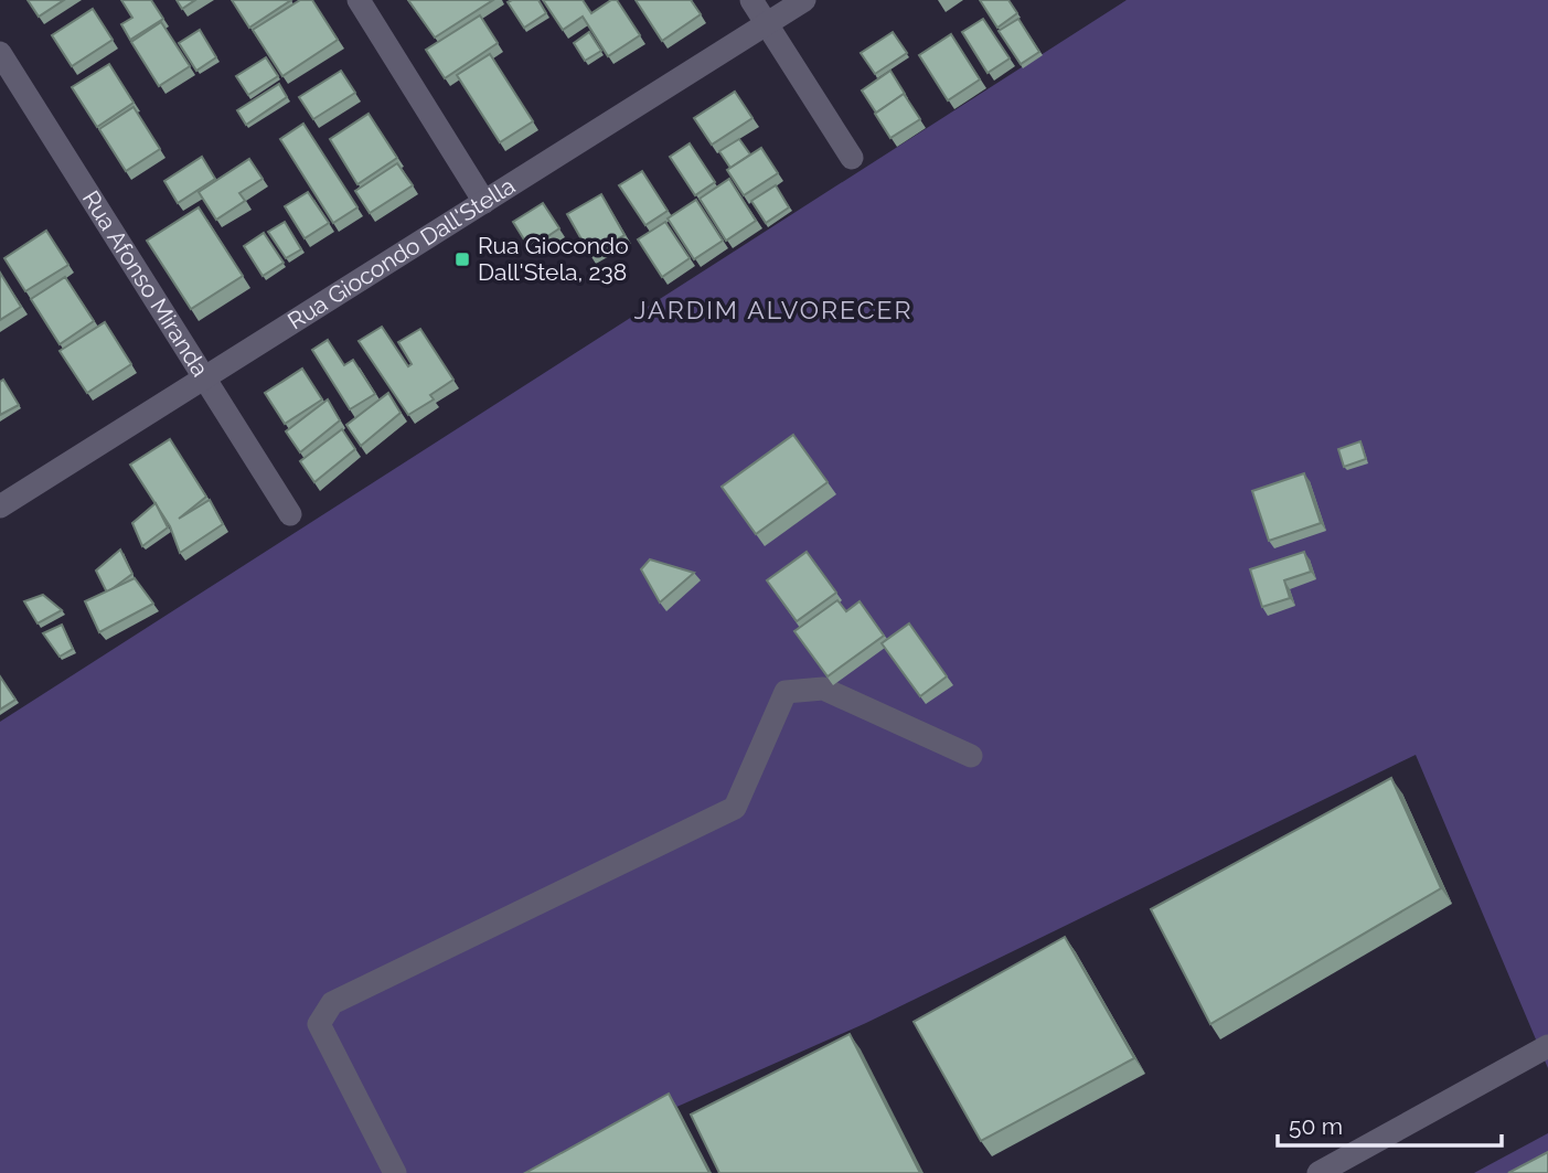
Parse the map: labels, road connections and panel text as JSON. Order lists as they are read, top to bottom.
{
  "streets": {
    "street": ["Rua Giocondo Dall'Stella", "Rua Afonso Miranda"]
  },
  "crossings": [
    ["Rua Giocondo Dall'Stella", "Rua Afonso Miranda"]
  ],
  "districts": ["JARDIM ALVORECER"],
  "places": {
    "transit": ["Rua Giocondo Dall'Stela, 238"]
  },
  "scale_bar": "50 m"
}
